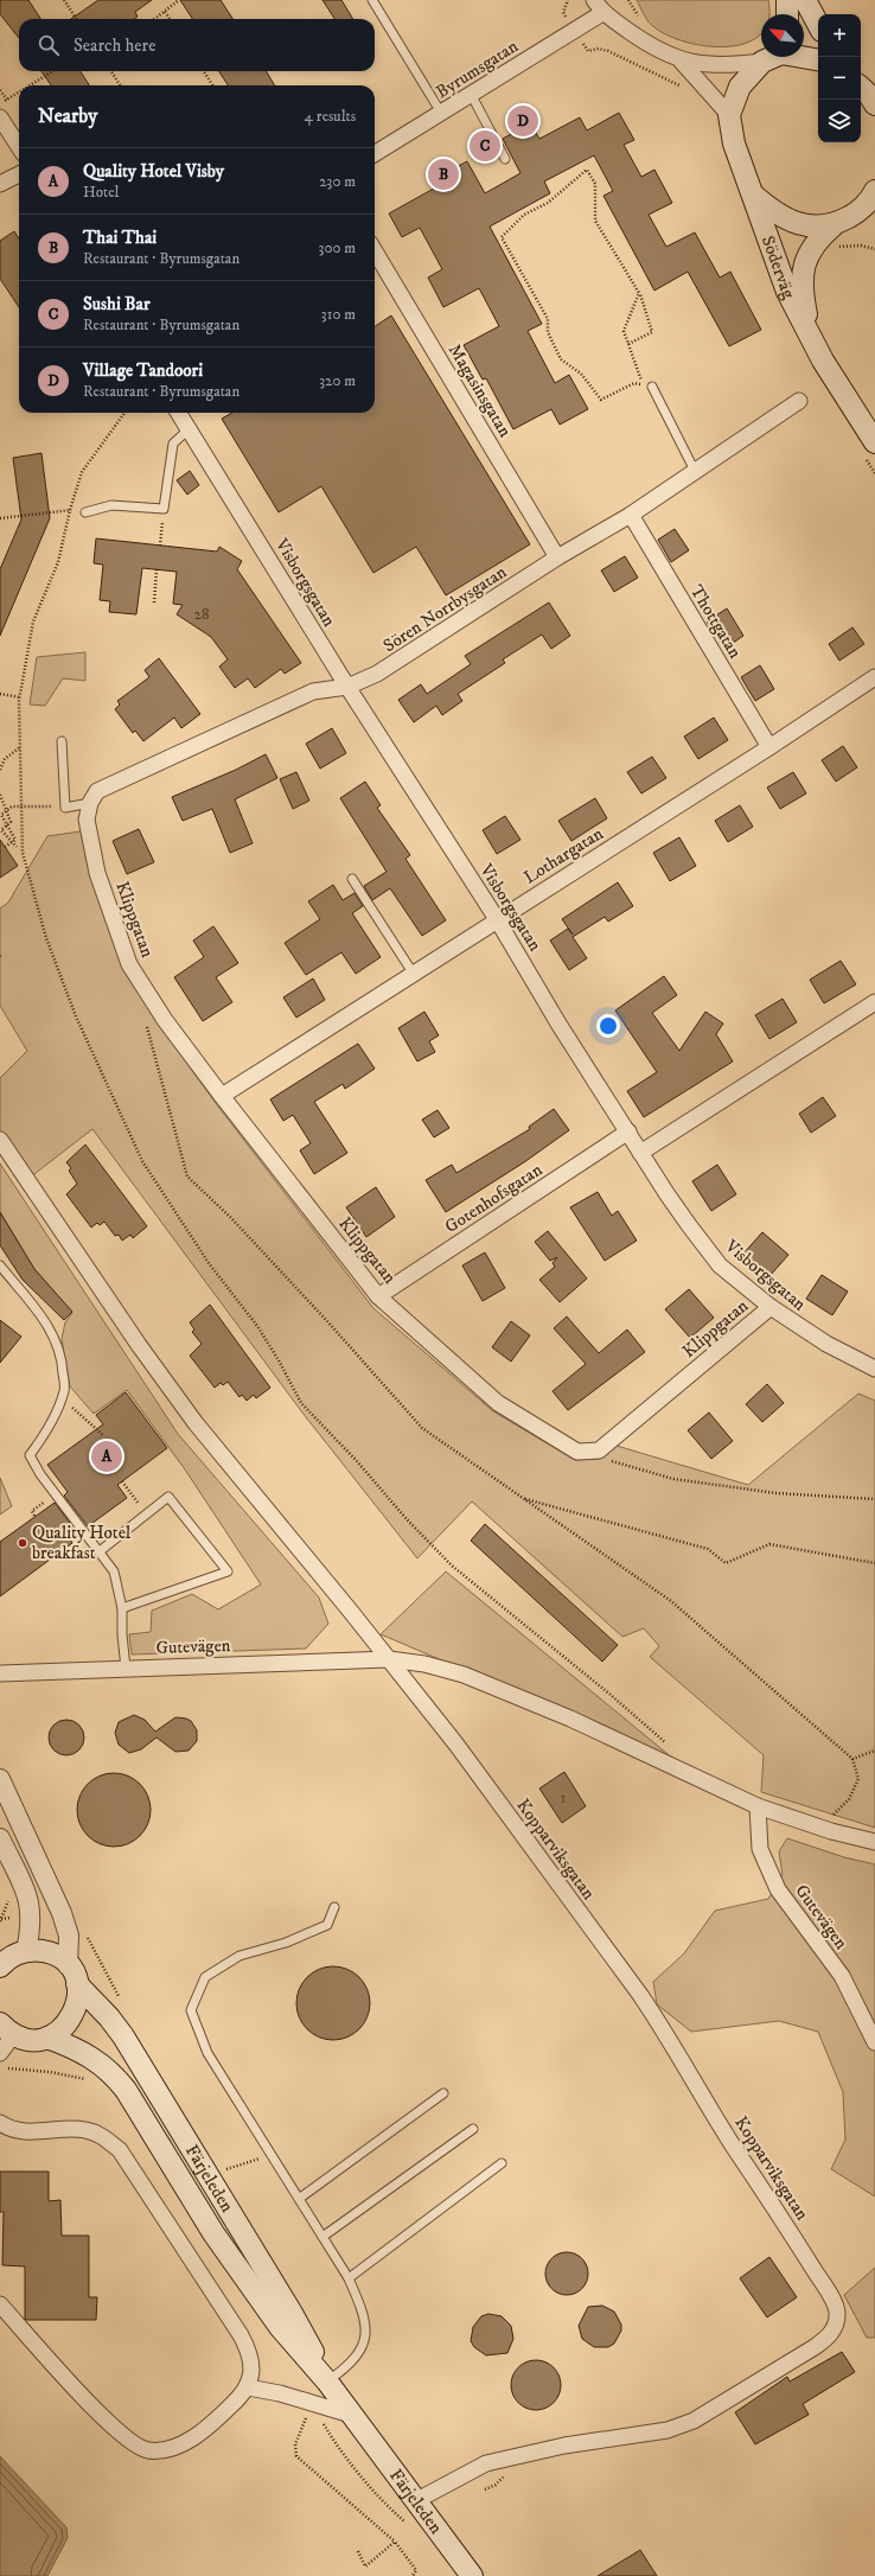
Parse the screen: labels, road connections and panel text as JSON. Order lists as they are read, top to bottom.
{
  "streets": {
    "main road": ["Söderväg", "Färjeleden"],
    "street": [
      "Byrumsgatan",
      "Magasinsgatan",
      "Visborgsgatan",
      "Sören Norrbysgatan",
      "Thottgatan",
      "Lothargatan",
      "Klippgatan",
      "Gotenhofsgatan",
      "Gutevägen",
      "Kopparviksgatan"
    ]
  },
  "crossings": [
    ["Magasinsgatan", "Sören Norrbysgatan"],
    ["Visborgsgatan", "Sören Norrbysgatan"],
    ["Visborgsgatan", "Lothargatan"],
    ["Visborgsgatan", "Klippgatan"],
    ["Visborgsgatan", "Gotenhofsgatan"],
    ["Sören Norrbysgatan", "Thottgatan"],
    ["Sören Norrbysgatan", "Klippgatan"],
    ["Thottgatan", "Lothargatan"],
    ["Lothargatan", "Klippgatan"],
    ["Klippgatan", "Gotenhofsgatan"],
    ["Gutevägen", "Kopparviksgatan"],
    ["Kopparviksgatan", "Färjeleden"]
  ],
  "places": ["Quality Hotel breakfast"],
  "house_numbers": ["28", "1"],
  "north": "top left",
  "page": {
    "map_buttons": ["+", "−"],
    "search": "Search here",
    "heading": ["Nearby", "4 results"],
    "pins": [
      "D",
      "C",
      "B",
      "A"
    ],
    "list": [
      {
        "mark": "A",
        "name": "Quality Hotel Visby",
        "note": "Hotel",
        "value": "230 m"
      },
      {
        "mark": "B",
        "name": "Thai Thai",
        "note": "Restaurant · Byrumsgatan",
        "value": "300 m"
      },
      {
        "mark": "C",
        "name": "Sushi Bar",
        "note": "Restaurant · Byrumsgatan",
        "value": "310 m"
      },
      {
        "mark": "D",
        "name": "Village Tandoori",
        "note": "Restaurant · Byrumsgatan",
        "value": "320 m"
      }
    ]
  }
}
